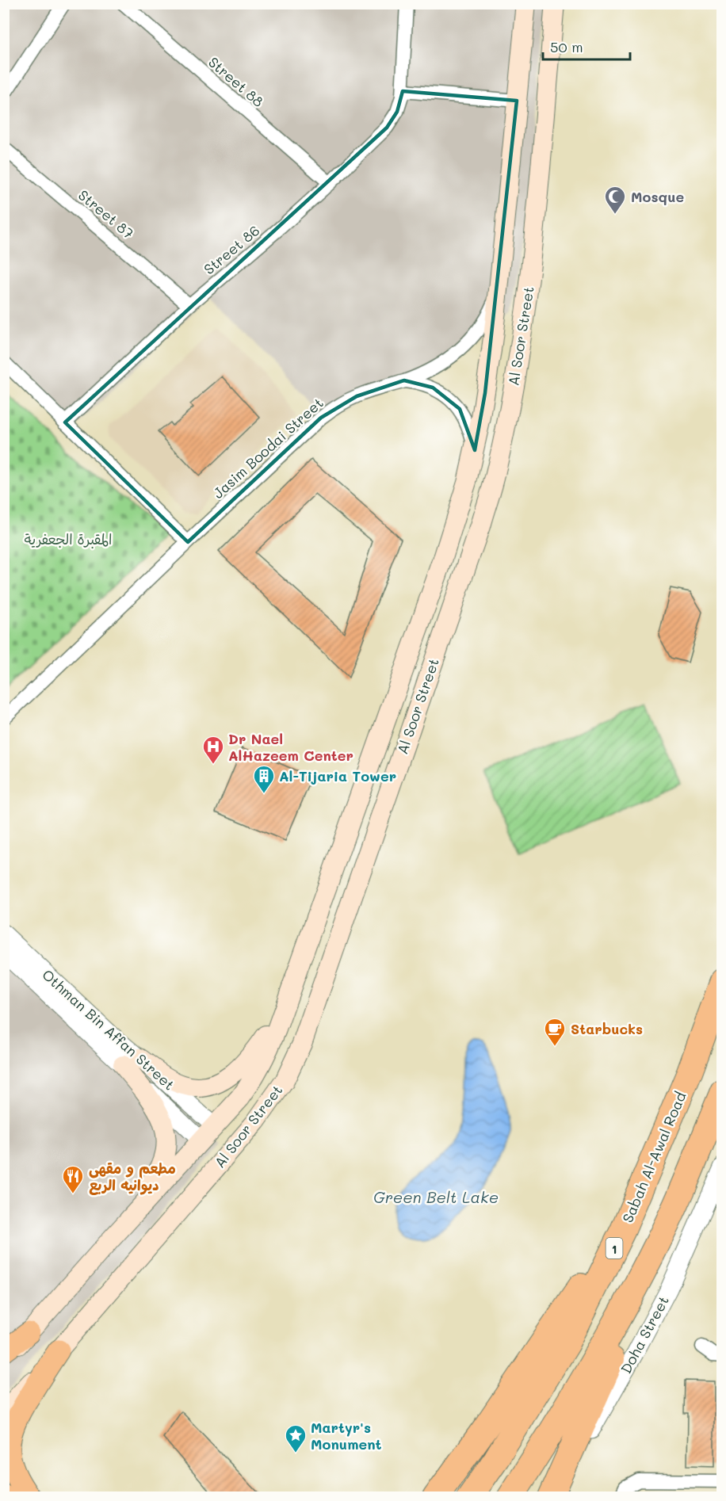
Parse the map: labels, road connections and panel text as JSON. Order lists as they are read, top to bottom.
{
  "streets": {
    "highway": ["Sabah Al-Awal Road", "1"],
    "main road": ["Al Soor Street"],
    "street": [
      "Street 88",
      "Street 87",
      "Street 86",
      "Jasim Boodai Street",
      "Othman Bin Affan Street",
      "Doha Street"
    ]
  },
  "crossings": [
    ["Street 88", "Street 86"],
    ["Street 87", "Street 86"],
    ["Al Soor Street", "Jasim Boodai Street"],
    ["Al Soor Street", "Othman Bin Affan Street"]
  ],
  "water": ["Green Belt Lake"],
  "parks": ["المقبرة الجعفرية"],
  "places": {
    "mosque": ["Mosque"],
    "hospital": ["Dr Nael AlHazeem Center"],
    "building": ["Al-Tijaria Tower"],
    "cafe": ["Starbucks"],
    "restaurant": ["مطعم و مقهى ديوانيه الربع"],
    "place": ["Martyr's Monument"]
  },
  "scale_bar": "50 m"
}
